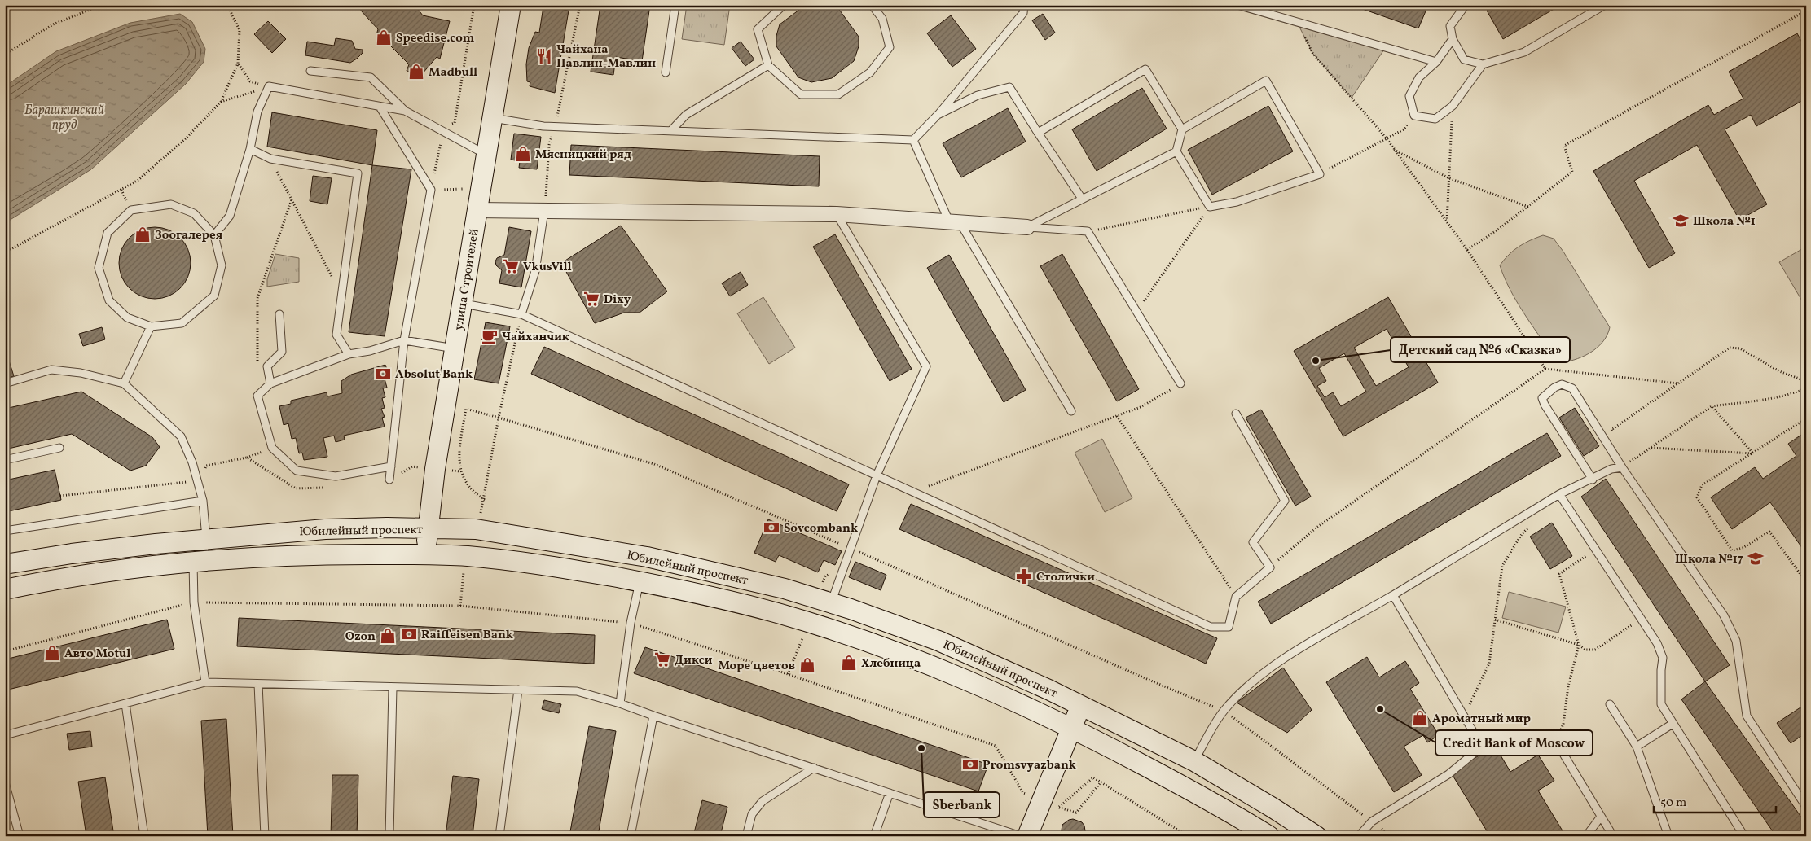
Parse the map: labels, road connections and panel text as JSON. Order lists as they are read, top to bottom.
{
  "streets": {
    "main road": ["улица Строителей", "Юбилейный проспект"]
  },
  "crossings": [
    ["улица Строителей", "Юбилейный проспект"]
  ],
  "water": ["Барашкинский пруд"],
  "places": {
    "shop": [
      "Speedise.com",
      "Madbull",
      "Мясницкий ряд",
      "Зоогалерея",
      "Ozon",
      "Авто Motul",
      "Хлебница",
      "Море цветов",
      "Ароматный мир"
    ],
    "restaurant": ["Чайхана Павлин-Мавлин"],
    "school or university": ["Школа №1", "Школа №17"],
    "supermarket": ["VkusVill", "Dixy", "Дикси"],
    "cafe": ["Чайханчик"],
    "other": ["Детский сад №6 «Сказка»", "Credit Bank of Moscow", "Sberbank"],
    "bank": [
      "Absolut Bank",
      "Sovcombank",
      "Raiffeisen Bank",
      "Promsvyazbank"
    ],
    "pharmacy": ["Столички"]
  },
  "scale_bar": "50 m"
}
